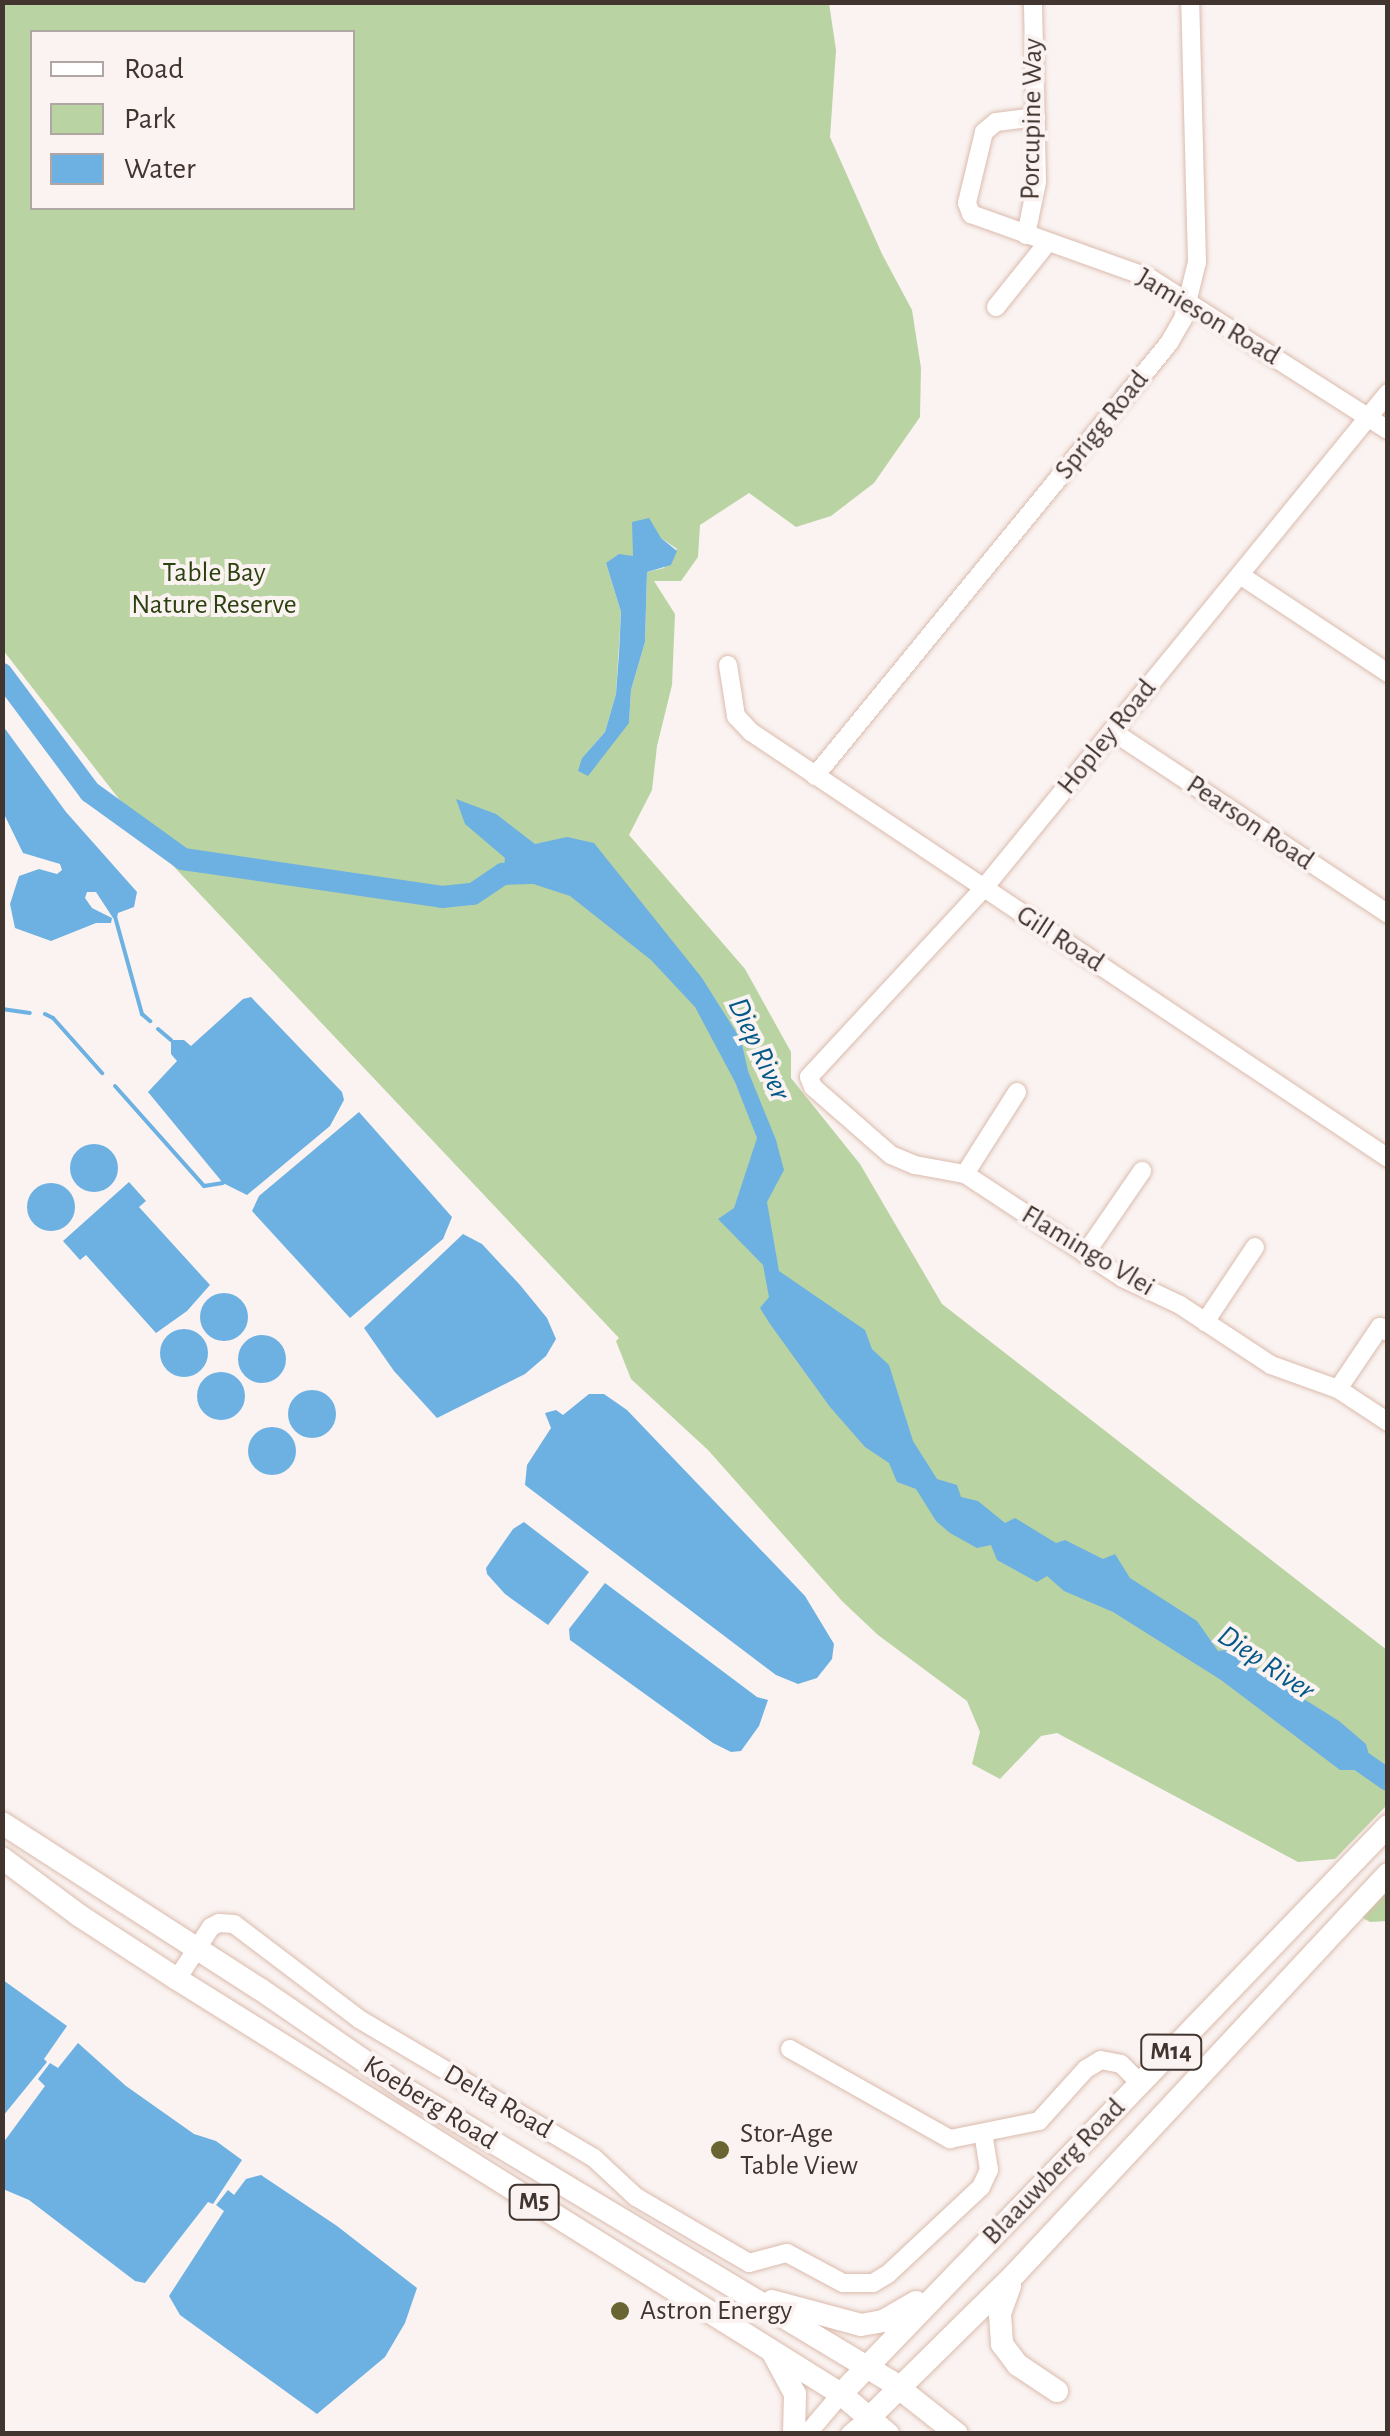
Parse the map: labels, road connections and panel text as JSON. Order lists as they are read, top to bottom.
{
  "streets": {
    "main road": [
      "M14",
      "Koeberg Road",
      "Blaauwberg Road",
      "M5"
    ],
    "street": [
      "Porcupine Way",
      "Jamieson Road",
      "Sprigg Road",
      "Hopley Road",
      "Pearson Road",
      "Gill Road",
      "Flamingo Vlei",
      "Delta Road"
    ]
  },
  "crossings": [
    ["Porcupine Way", "Jamieson Road"],
    ["Jamieson Road", "Sprigg Road"],
    ["Jamieson Road", "Hopley Road"],
    ["Sprigg Road", "Gill Road"],
    ["Hopley Road", "Pearson Road"],
    ["Hopley Road", "Gill Road"],
    ["Hopley Road", "Flamingo Vlei"],
    ["Delta Road", "Koeberg Road"],
    ["Koeberg Road", "Blaauwberg Road"],
    ["Koeberg Road", "M5"],
    ["Blaauwberg Road", "M5"]
  ],
  "water": ["Diep River"],
  "parks": ["Table Bay Nature Reserve"],
  "places": ["Stor-Age Table View", "Astron Energy"],
  "legend": ["Road", "Park", "Water"]
}
